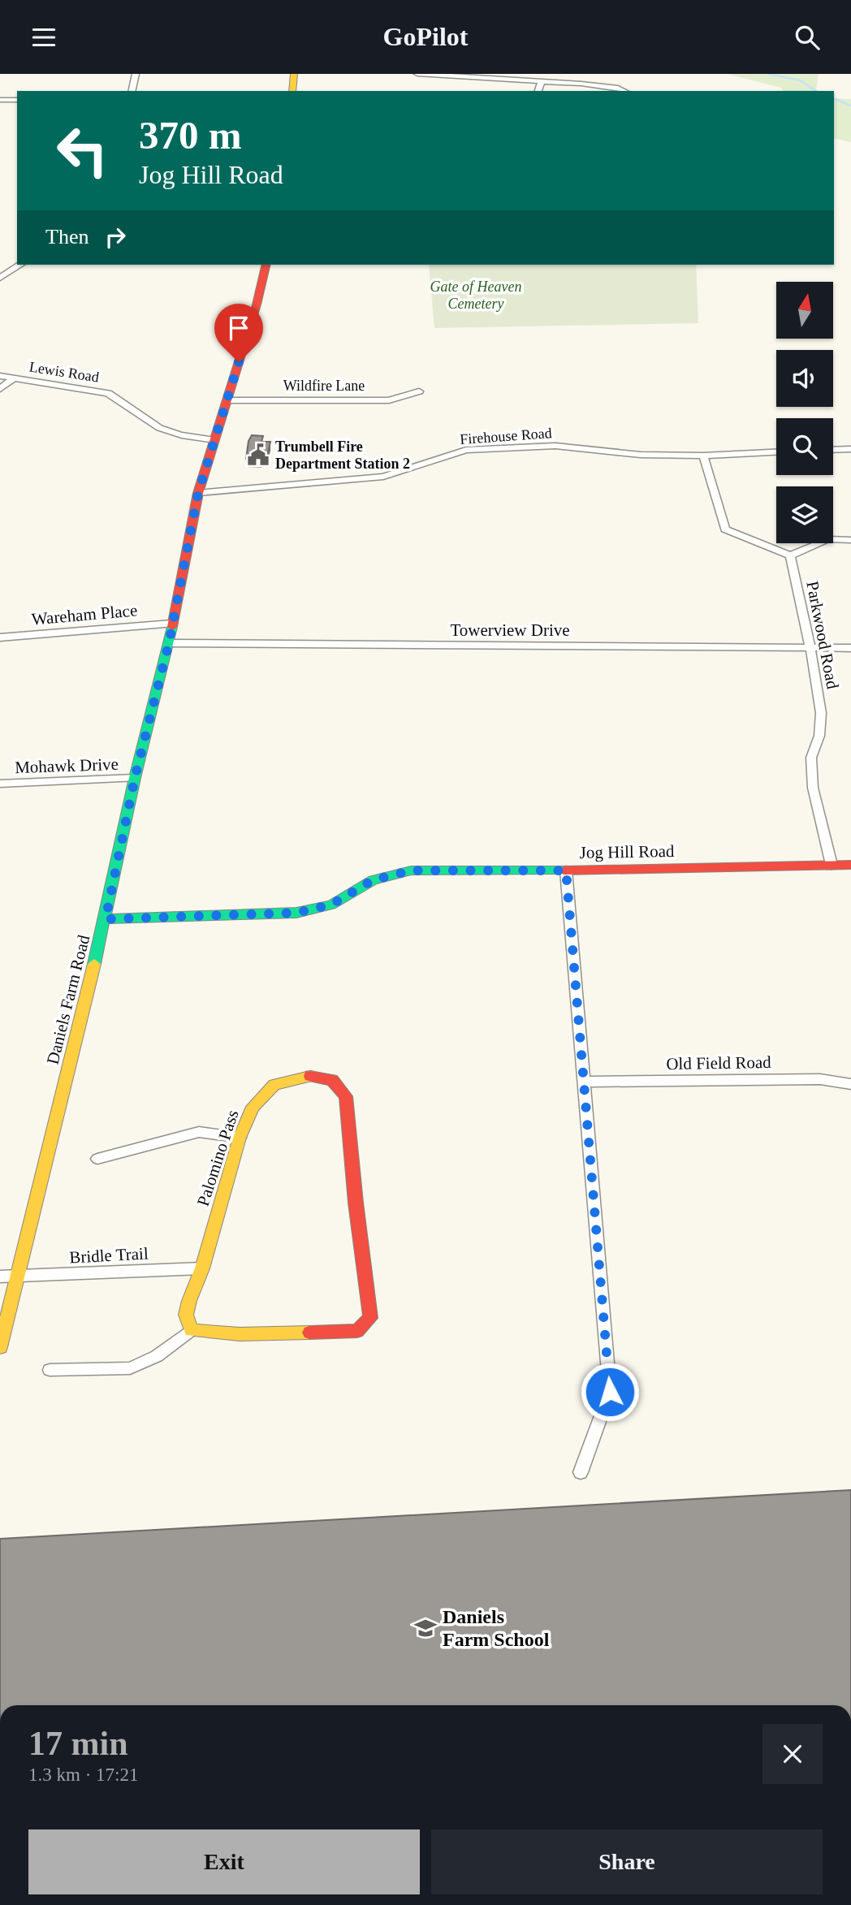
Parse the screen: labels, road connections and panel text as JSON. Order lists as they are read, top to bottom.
{
  "streets": {
    "main road": ["Jog Hill Road", "Daniels Farm Road", "Palomino Pass"],
    "street": [
      "Lewis Road",
      "Wildfire Lane",
      "Firehouse Road",
      "Wareham Place",
      "Towerview Drive",
      "Parkwood Road",
      "Mohawk Drive",
      "Old Field Road",
      "Bridle Trail"
    ]
  },
  "crossings": [
    ["Lewis Road", "Daniels Farm Road"],
    ["Wildfire Lane", "Daniels Farm Road"],
    ["Firehouse Road", "Daniels Farm Road"],
    ["Wareham Place", "Daniels Farm Road"],
    ["Towerview Drive", "Parkwood Road"],
    ["Towerview Drive", "Daniels Farm Road"],
    ["Parkwood Road", "Jog Hill Road"],
    ["Mohawk Drive", "Daniels Farm Road"],
    ["Jog Hill Road", "Daniels Farm Road"],
    ["Daniels Farm Road", "Bridle Trail"],
    ["Palomino Pass", "Bridle Trail"]
  ],
  "parks": ["Gate of Heaven Cemetery"],
  "places": {
    "public building": ["Trumbell Fire Department Station 2"],
    "school or university": ["Daniels Farm School"]
  },
  "north": "top",
  "page": {
    "header": "GoPilot",
    "turn": ["370 m", "Jog Hill Road"],
    "then": "Then",
    "heading": ["17 min", "1.3 km · 17:21"],
    "buttons": ["Exit", "Share"]
  }
}
